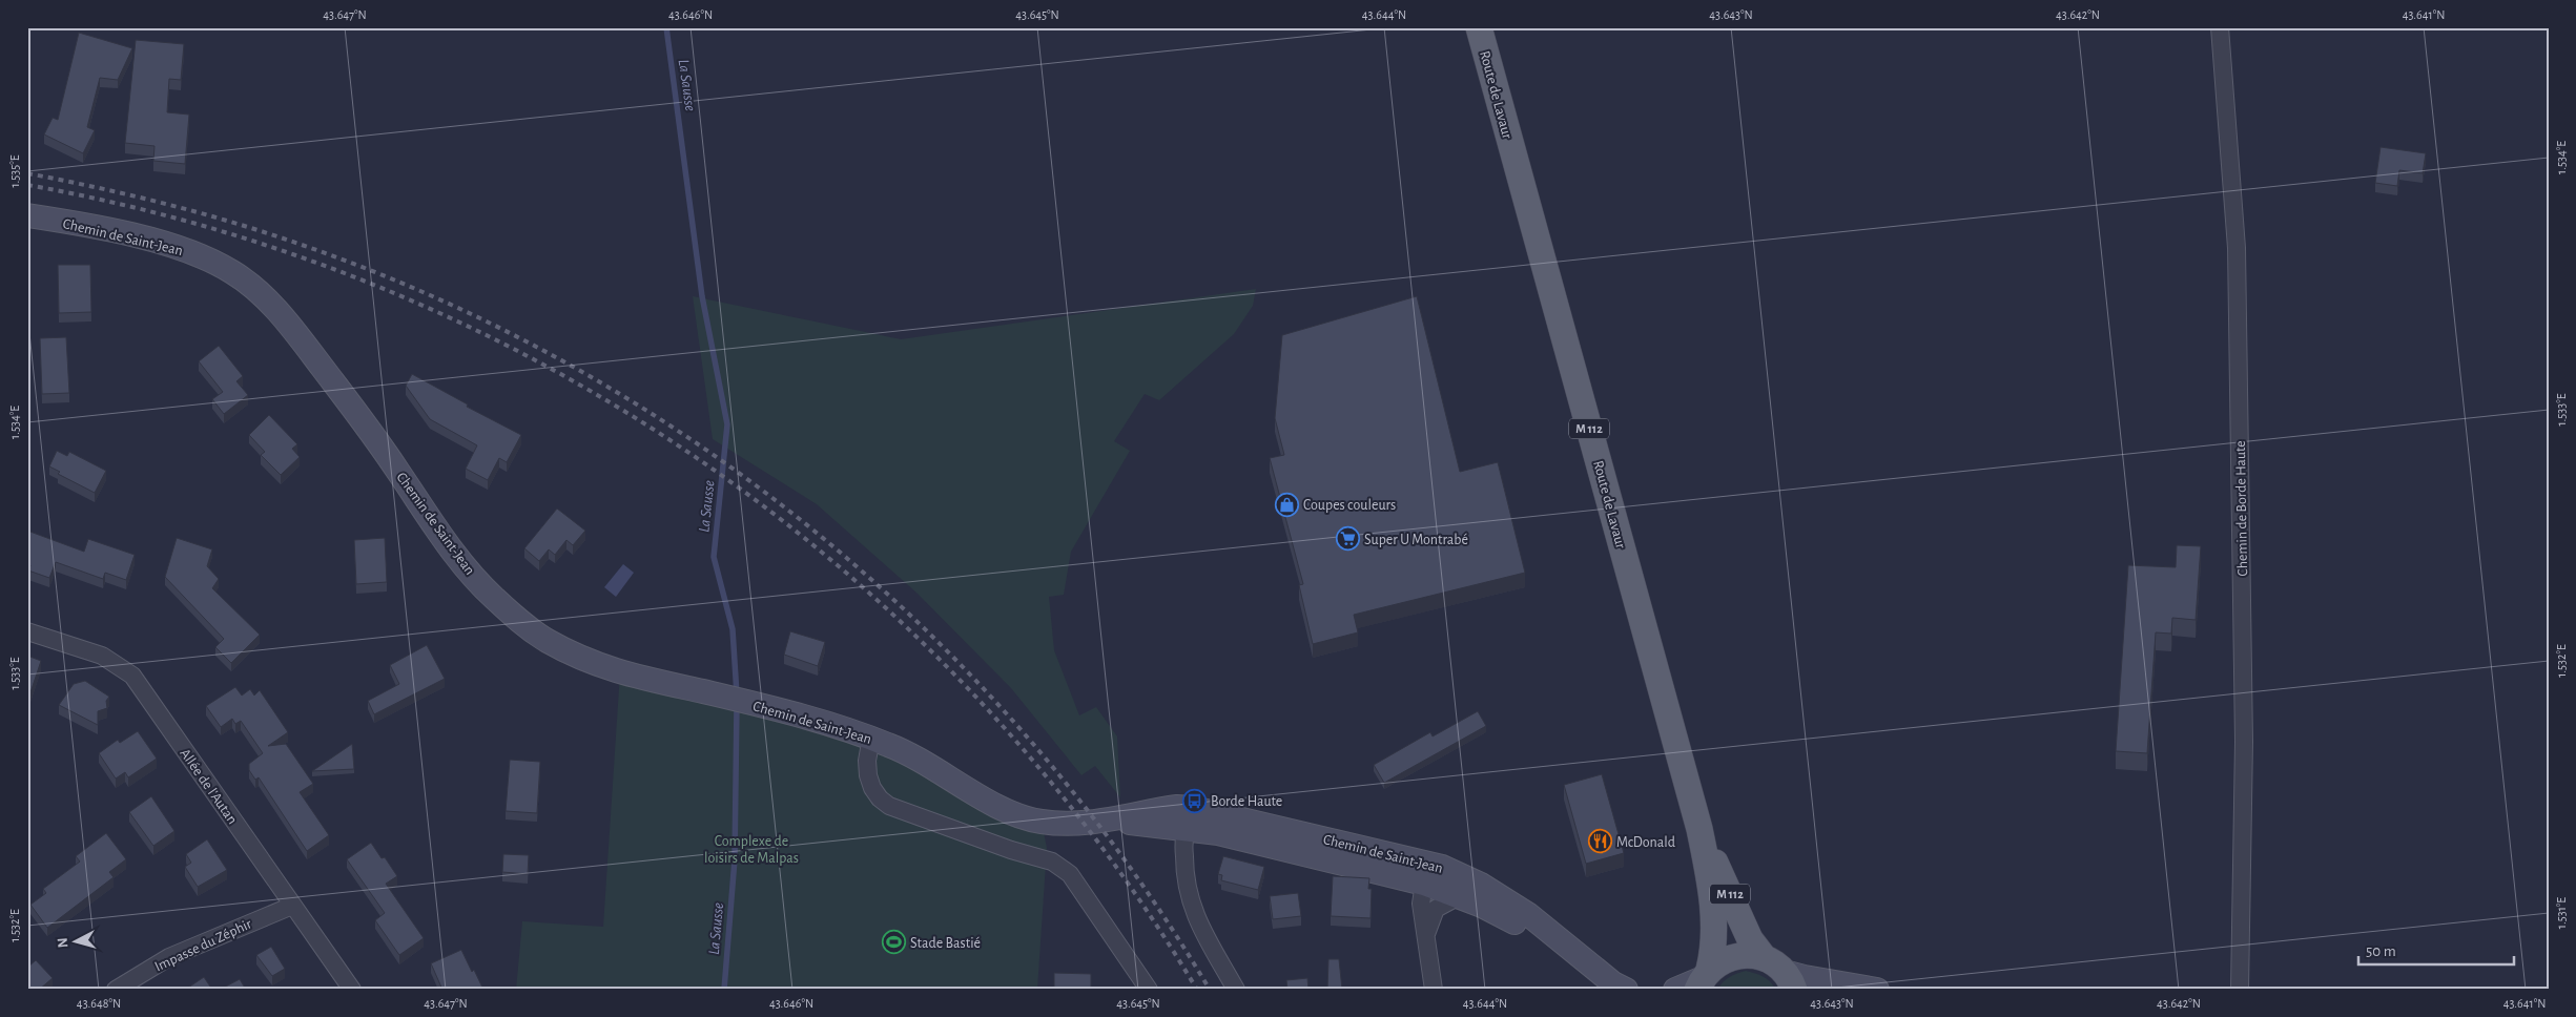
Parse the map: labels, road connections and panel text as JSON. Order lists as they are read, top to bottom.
{
  "streets": {
    "main road": ["Route de Lavaur", "M 112"],
    "street": [
      "Chemin de Saint-Jean",
      "Chemin de Borde Haute",
      "Allée de l'Autan",
      "Impasse du Zéphir"
    ]
  },
  "crossings": [
    ["Allée de l'Autan", "Impasse du Zéphir"]
  ],
  "water": ["La Sausse"],
  "parks": ["Complexe de loisirs de Malpas"],
  "places": {
    "shop": ["Coupes couleurs"],
    "supermarket": ["Super U Montrabé"],
    "bus stop": ["Borde Haute"],
    "restaurant": ["McDonald"],
    "sports": ["Stade Bastié"]
  },
  "scale_bar": "50 m",
  "north": "left",
  "coordinates": [
    "43.647°N",
    "43.646°N",
    "43.645°N",
    "43.644°N",
    "43.643°N",
    "43.642°N",
    "43.641°N",
    "1.534°E",
    "1.535°E",
    "1.533°E",
    "1.532°E",
    "1.531°E",
    "43.648°N"
  ]
}
